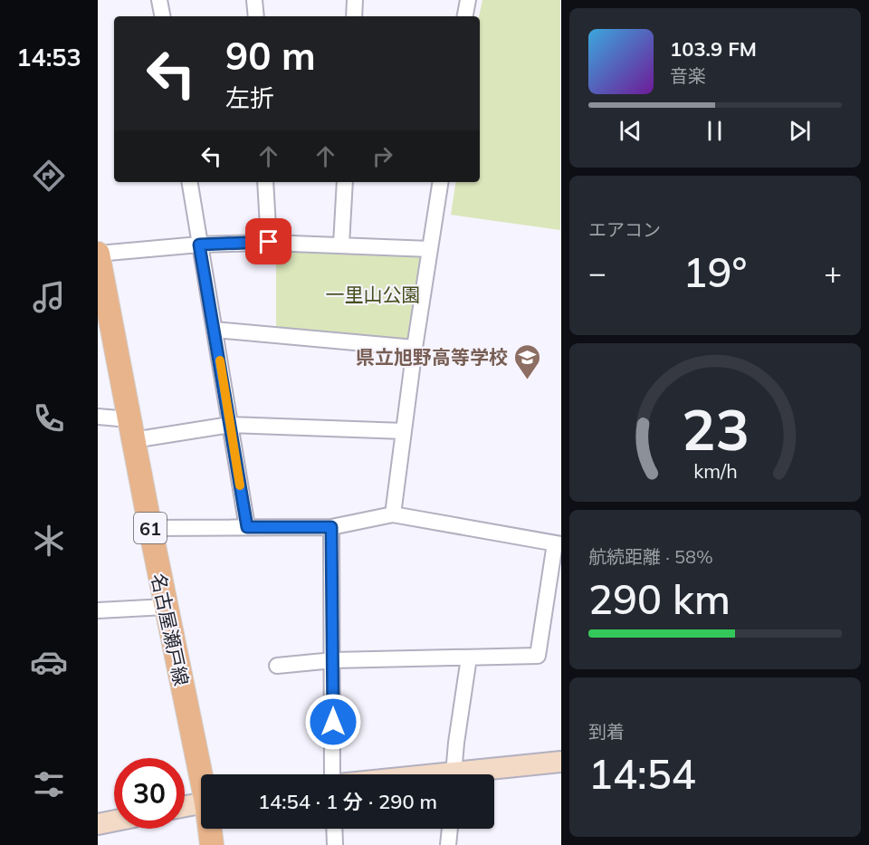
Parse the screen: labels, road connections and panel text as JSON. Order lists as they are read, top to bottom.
{
  "streets": {
    "main road": ["61", "名古屋瀬戸線"]
  },
  "parks": ["一里山公園"],
  "places": {
    "school or university": ["県立旭野高等学校"]
  },
  "page": {
    "tabs": "14:53",
    "turn": ["90 m", "左折"],
    "song": ["103.9 FM", "音楽"],
    "tile": [
      "エアコン",
      ["航続距離 · 58%", "290 km"],
      ["到着", "14:54"]
    ],
    "heat": ["−", "19°", "+"],
    "limit": "30",
    "trip": "14:54 · 1 分 · 290 m",
    "gauge": ["23", "km/h"]
  }
}
